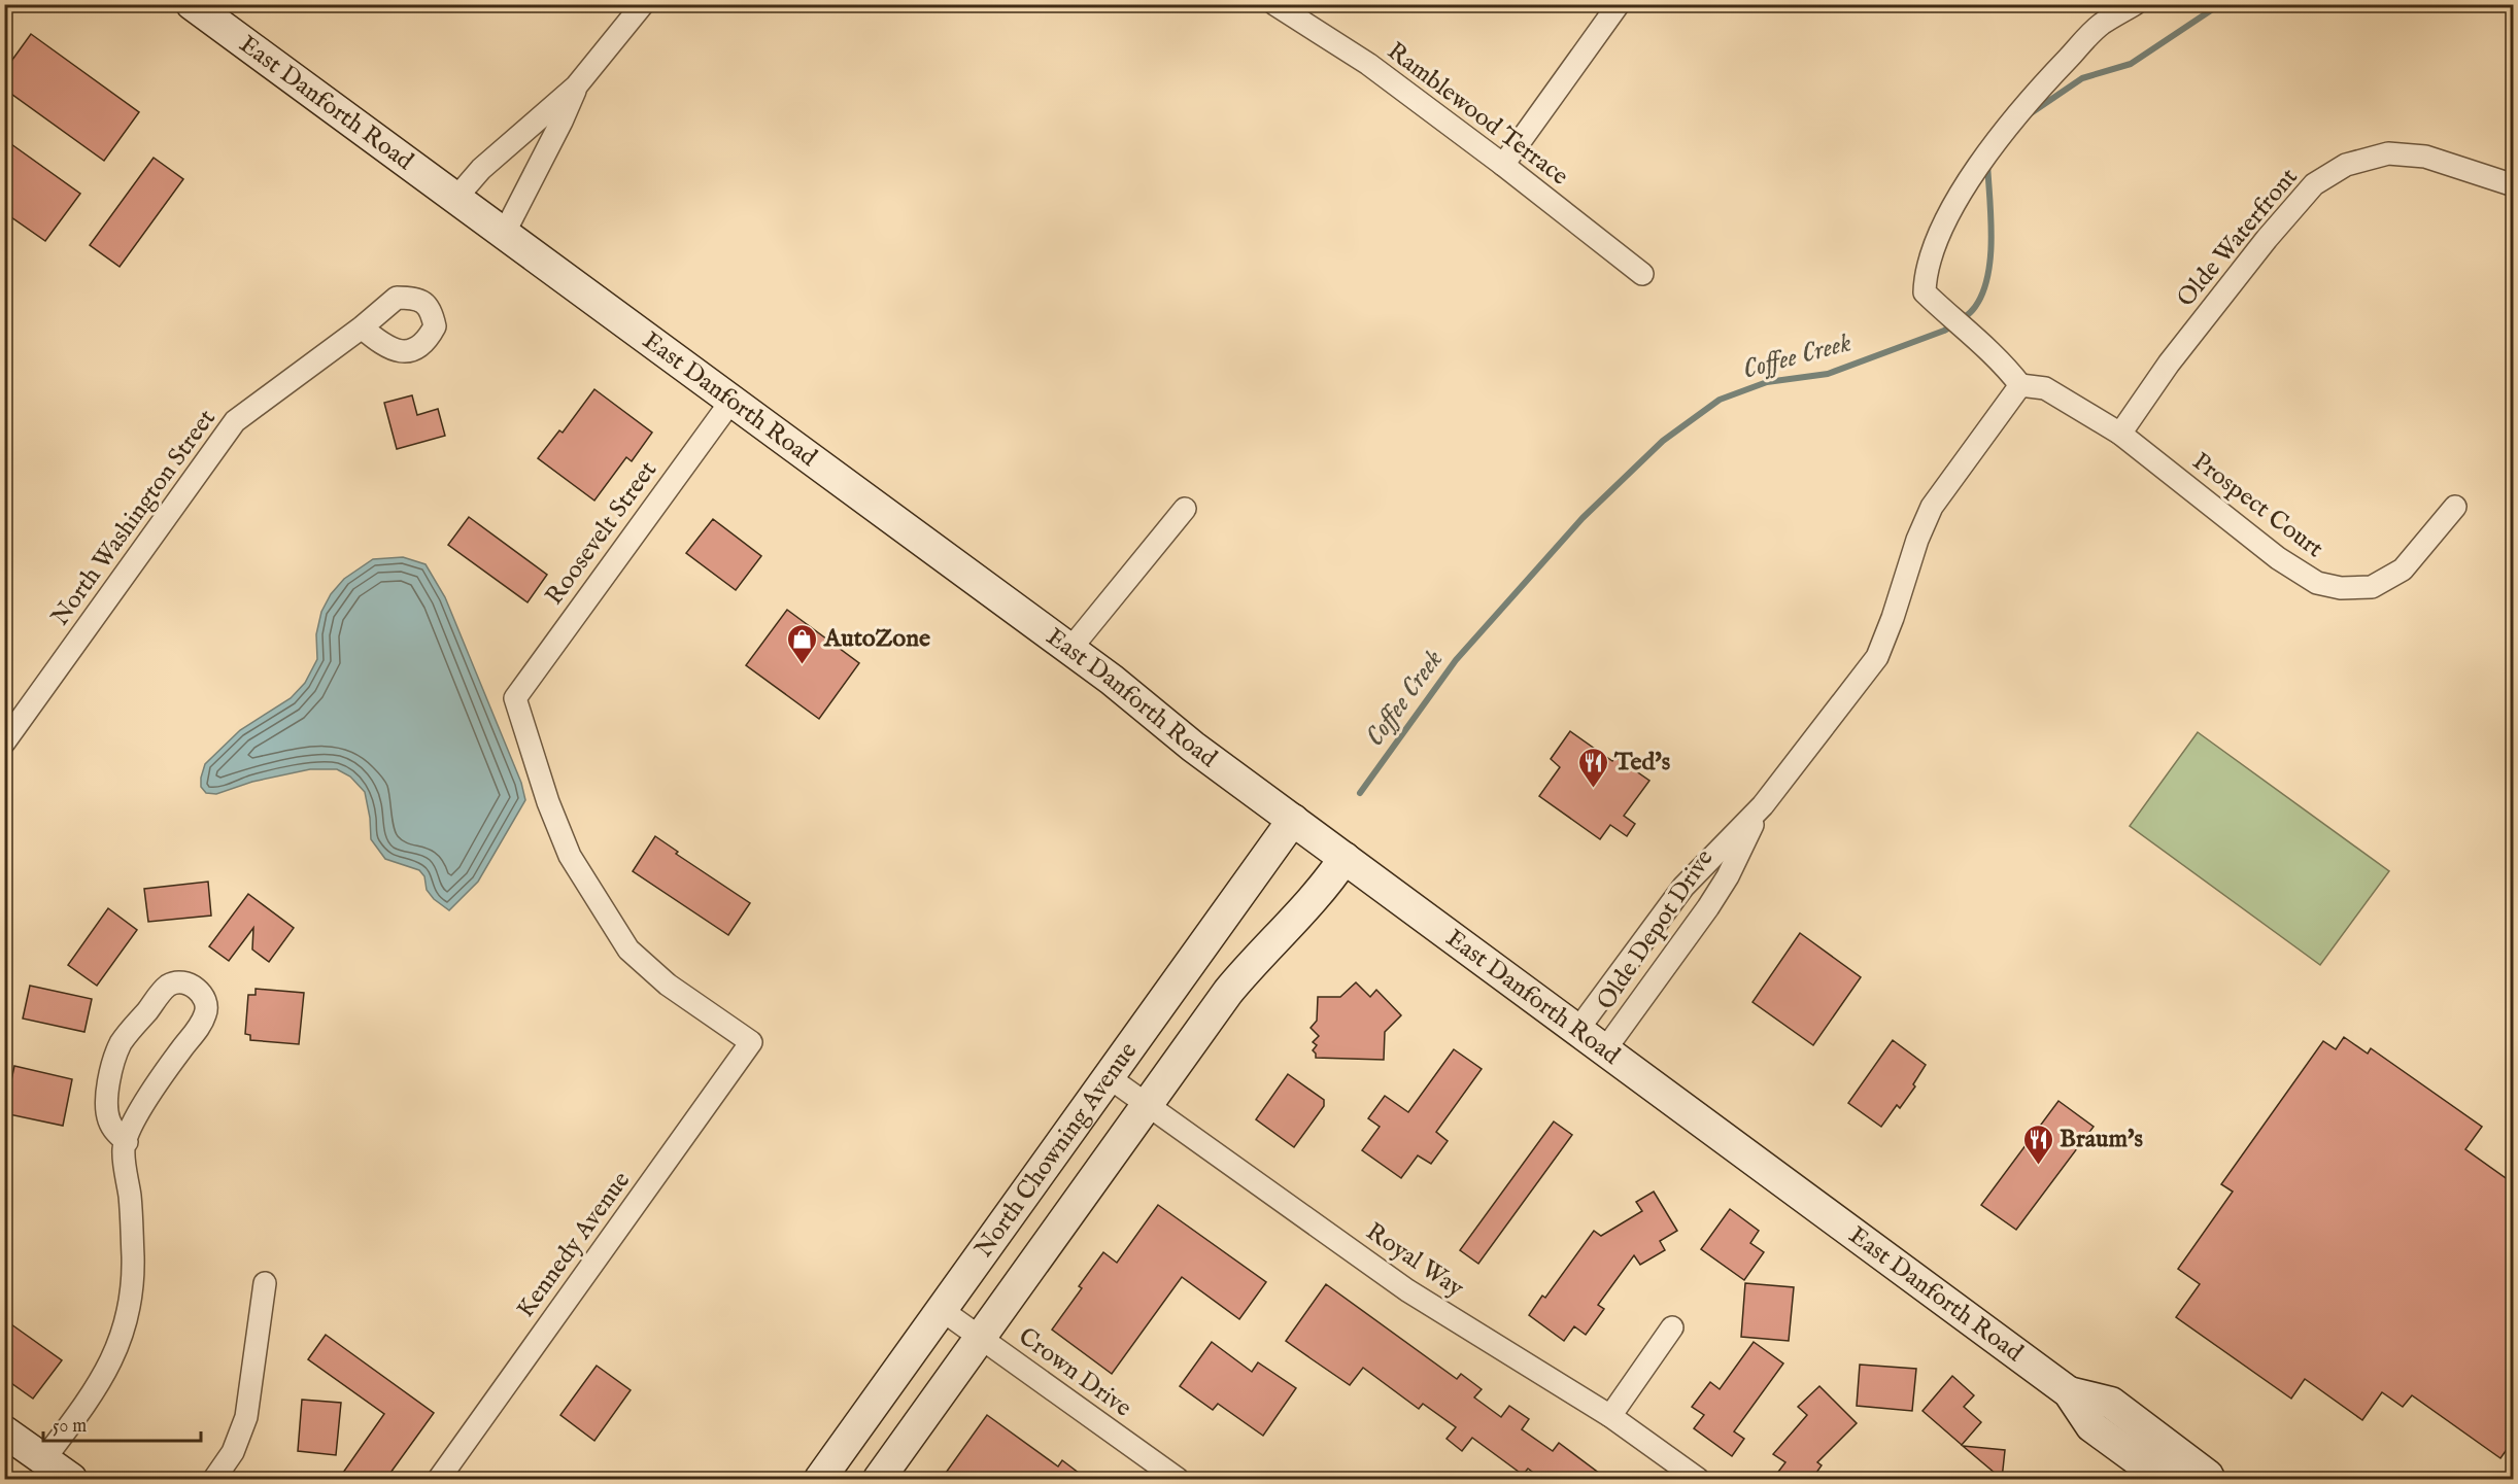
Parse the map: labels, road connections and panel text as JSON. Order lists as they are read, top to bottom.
{
  "streets": {
    "main road": ["East Danforth Road", "North Chowning Avenue"],
    "street": [
      "Ramblewood Terrace",
      "Olde Waterfront",
      "Prospect Court",
      "North Washington Street",
      "Roosevelt Street",
      "Olde Depot Drive",
      "Kennedy Avenue",
      "Royal Way",
      "Crown Drive"
    ]
  },
  "crossings": [
    ["East Danforth Road", "Roosevelt Street"],
    ["East Danforth Road", "Olde Depot Drive"],
    ["East Danforth Road", "North Chowning Avenue"],
    ["Olde Waterfront", "Prospect Court"],
    ["Prospect Court", "Olde Depot Drive"],
    ["Roosevelt Street", "Kennedy Avenue"],
    ["North Chowning Avenue", "Royal Way"],
    ["North Chowning Avenue", "Crown Drive"]
  ],
  "water": ["Coffee Creek"],
  "places": {
    "shop": ["AutoZone"],
    "restaurant": ["Ted's", "Braum's"]
  },
  "scale_bar": "50 m"
}
